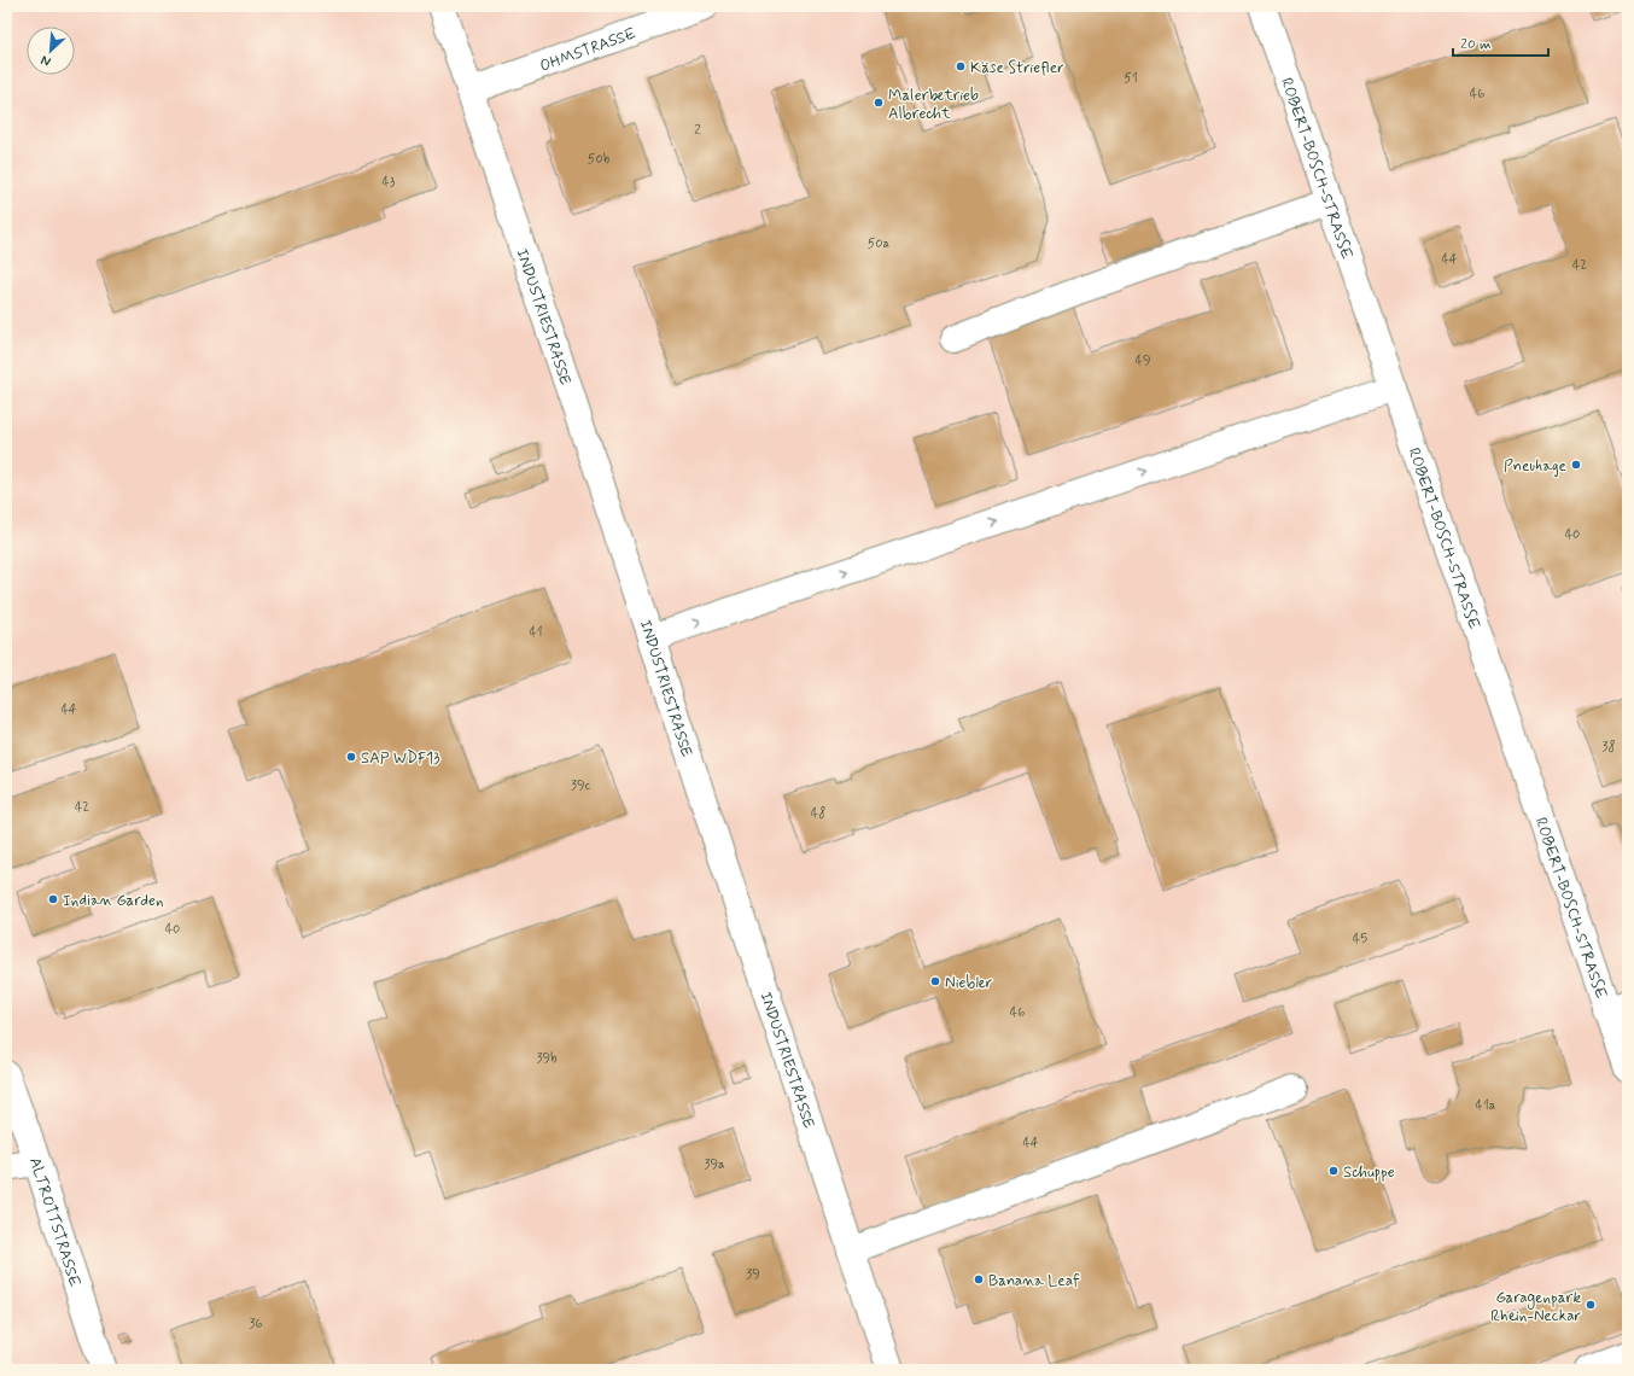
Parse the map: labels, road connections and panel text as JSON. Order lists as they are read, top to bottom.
{
  "streets": {
    "street": [
      "OHMSTRASSE",
      "ROBERT-BOSCH-STRASSE",
      "INDUSTRIESTRASSE",
      "ALTROTTSTRASSE"
    ]
  },
  "crossings": [
    ["OHMSTRASSE", "INDUSTRIESTRASSE"]
  ],
  "places": [
    "Käse Striefler",
    "Malerbetrieb Albrecht",
    "Pneuhage",
    "SAP WDF13",
    "Indian Garden",
    "Niebler",
    "Schuppe",
    "Banana Leaf",
    "Garagenpark Rhein-Neckar"
  ],
  "house_numbers": [
    "51",
    "46",
    "2",
    "50b",
    "43",
    "50a",
    "44",
    "42",
    "49",
    "40",
    "41",
    "44",
    "38",
    "39c",
    "42",
    "48",
    "40",
    "45",
    "46",
    "39b",
    "41a",
    "44",
    "39a",
    "39",
    "36"
  ],
  "scale_bar": "20 m",
  "north": "bottom left"
}
